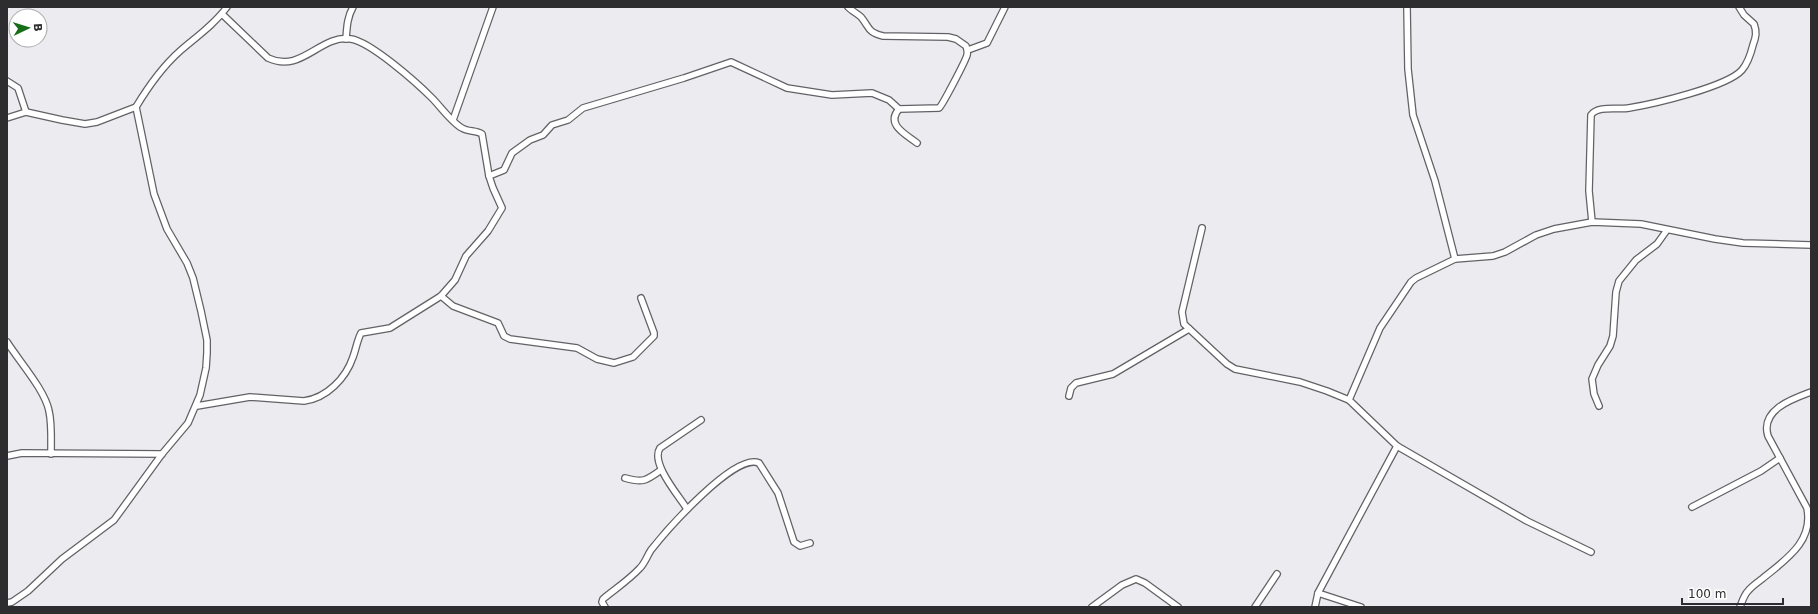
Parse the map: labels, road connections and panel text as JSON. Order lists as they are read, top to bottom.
{
  "scale_bar": "100 m",
  "north": "right"
}
